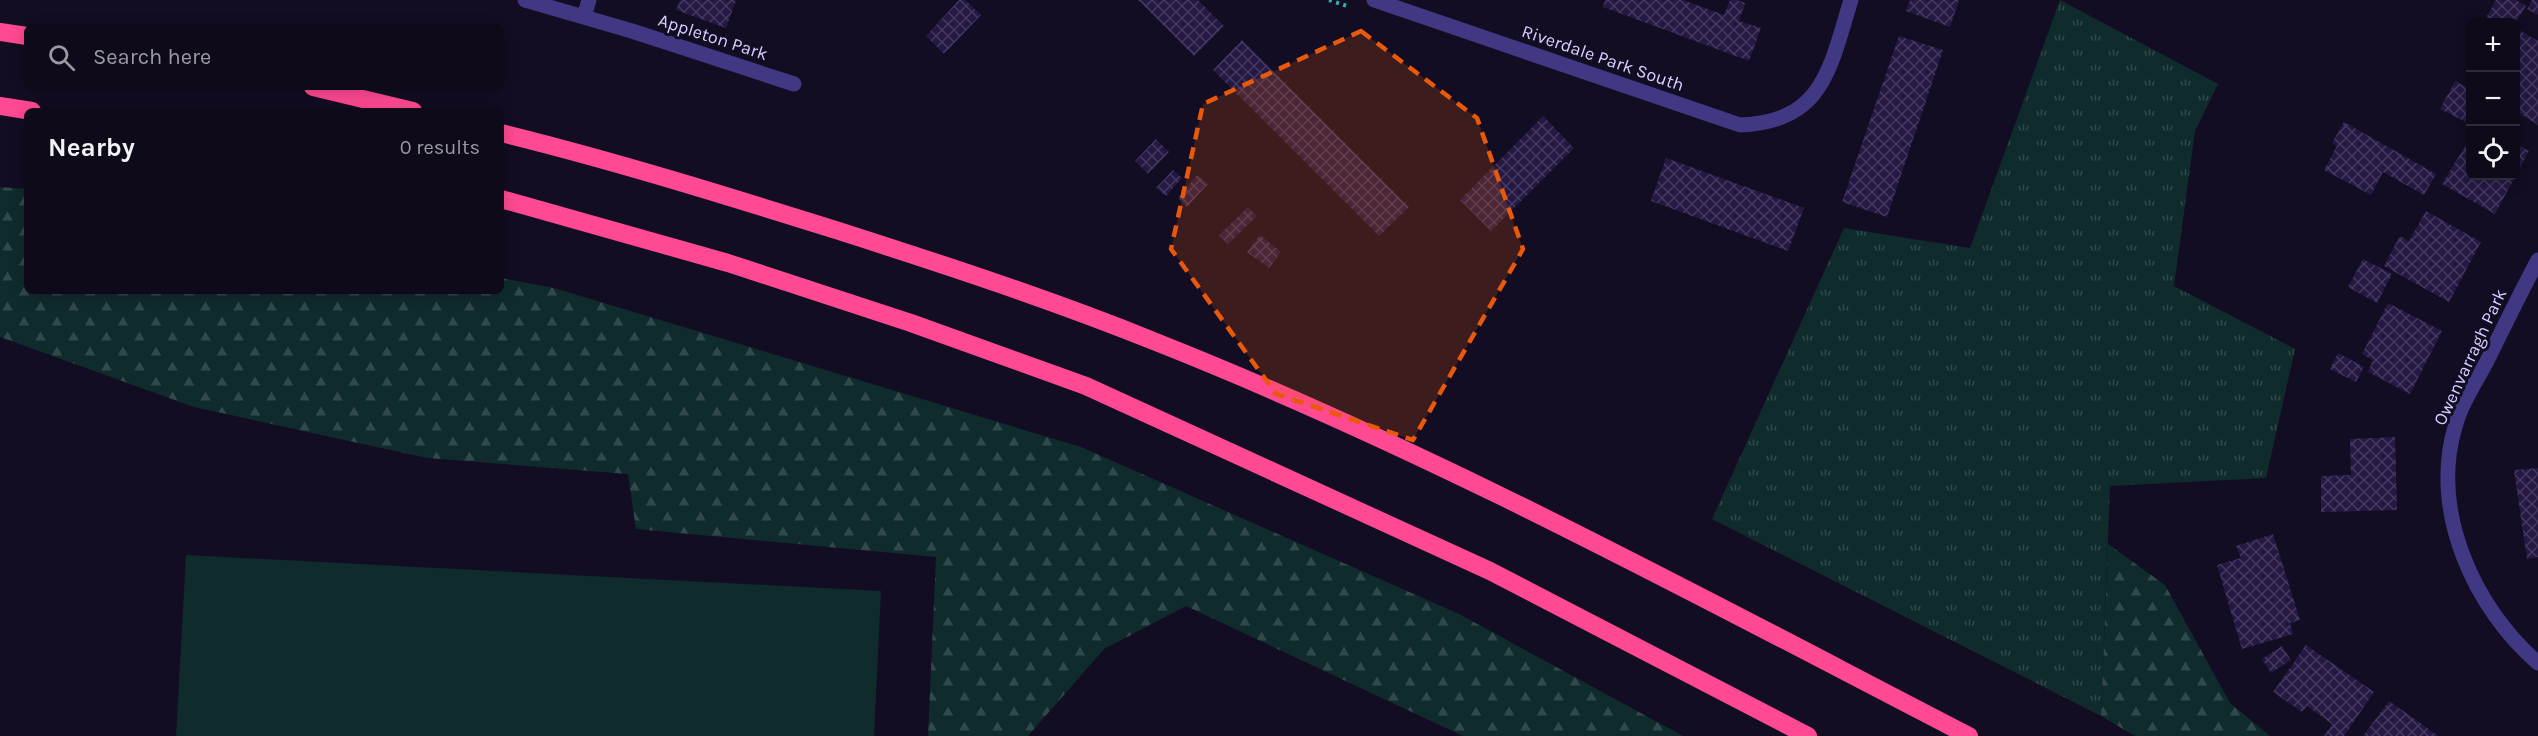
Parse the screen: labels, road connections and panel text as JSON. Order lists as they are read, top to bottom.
{
  "streets": {
    "street": ["Appleton Park", "Riverdale Park South", "Owenvarragh Park"]
  },
  "page": {
    "map_buttons": ["+", "−"],
    "search": "Search here",
    "heading": ["Nearby", "0 results"]
  }
}
